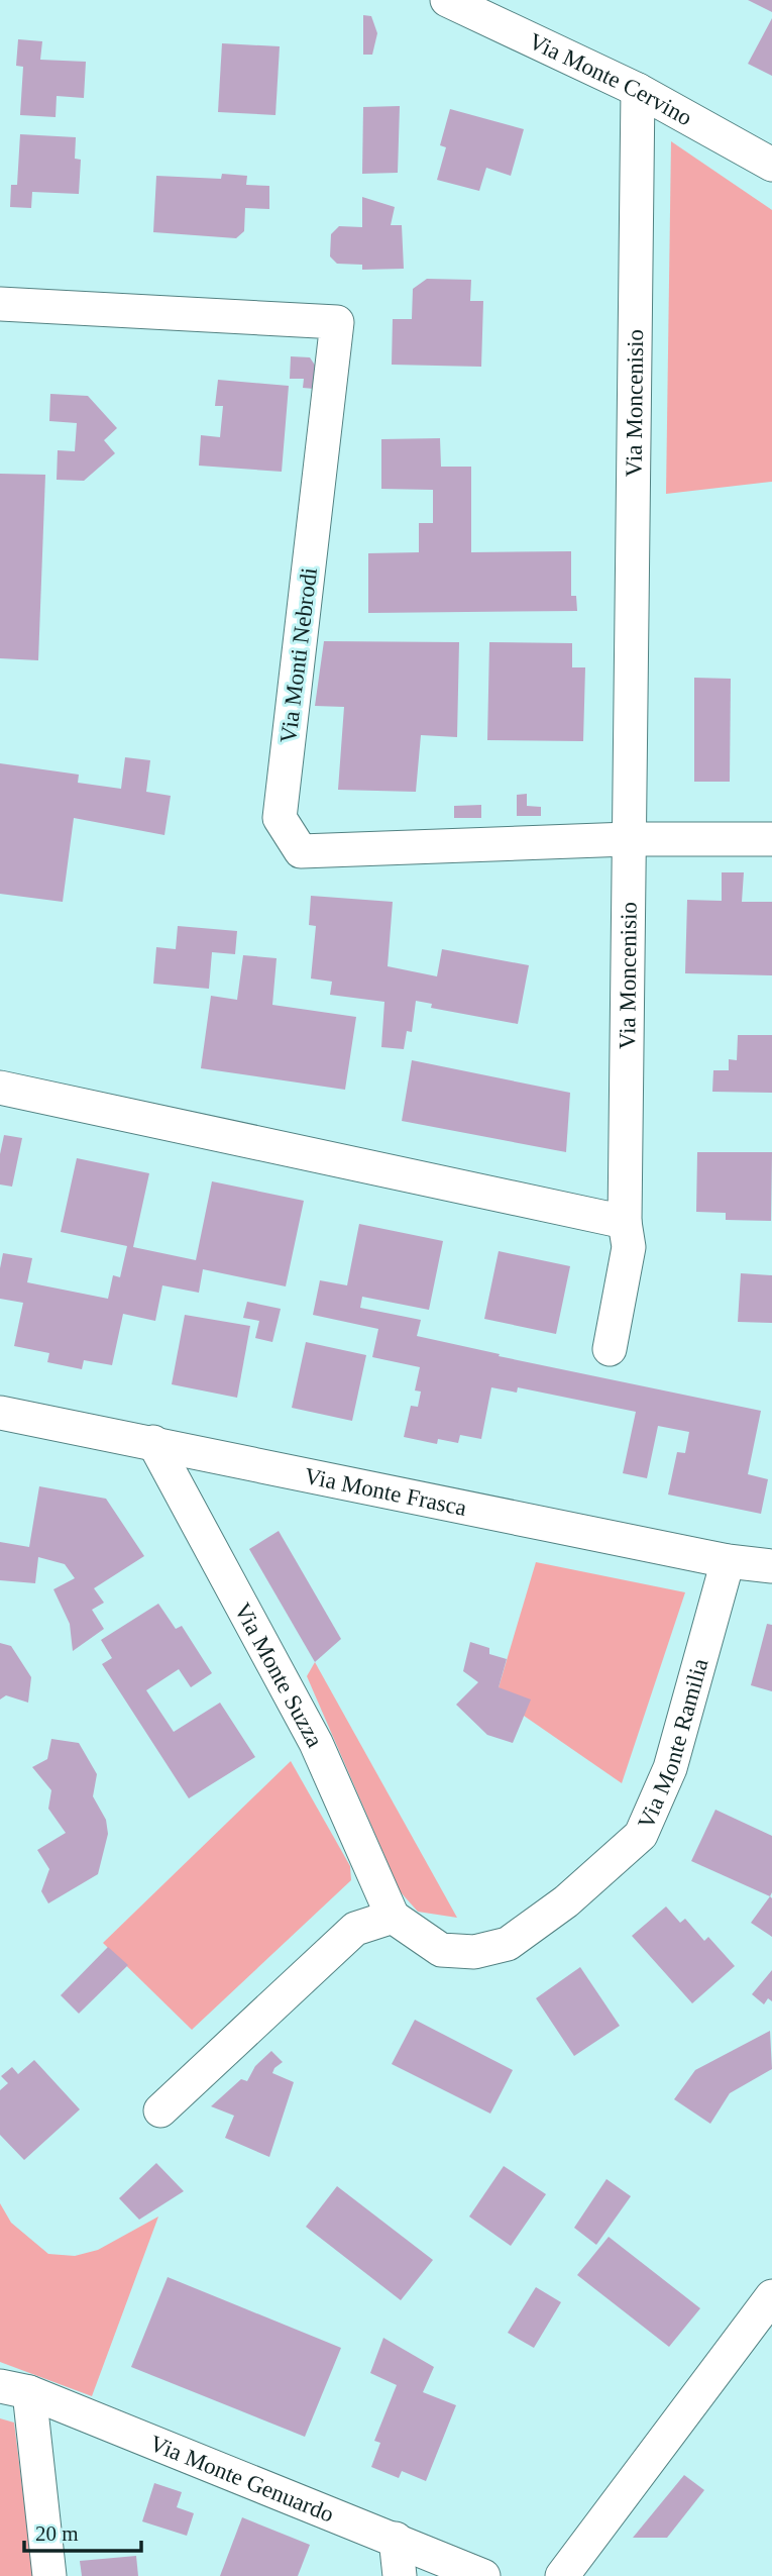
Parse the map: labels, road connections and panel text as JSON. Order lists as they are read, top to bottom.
{
  "streets": {
    "street": [
      "Via Monte Cervino",
      "Via Moncenisio",
      "Via Monti Nebrodi",
      "Via Monte Frasca",
      "Via Monte Suzza",
      "Via Monte Ramilia",
      "Via Monte Genuardo"
    ]
  },
  "crossings": [
    ["Via Monte Cervino", "Via Moncenisio"],
    ["Via Moncenisio", "Via Monti Nebrodi"],
    ["Via Monte Frasca", "Via Monte Suzza"],
    ["Via Monte Frasca", "Via Monte Ramilia"],
    ["Via Monte Suzza", "Via Monte Ramilia"]
  ],
  "scale_bar": "20 m"
}
